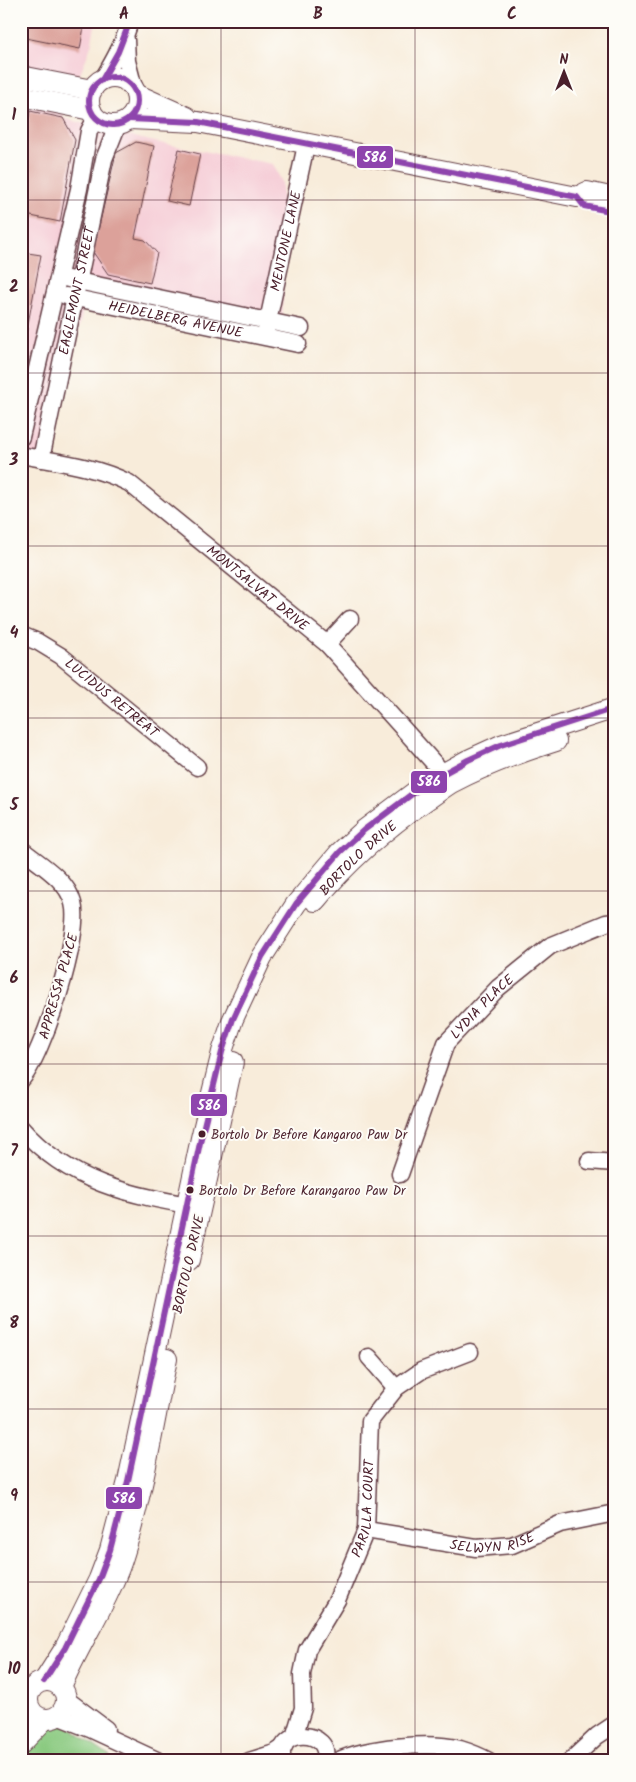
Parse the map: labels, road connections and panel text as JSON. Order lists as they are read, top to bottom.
{
  "streets": {
    "street": [
      "MENTONE LANE",
      "EAGLEMONT STREET",
      "HEIDELBERG AVENUE",
      "MONTSALVAT DRIVE",
      "LUCIDUS RETREAT",
      "BORTOLO DRIVE",
      "APPRESSA PLACE",
      "LYDIA PLACE",
      "PARILLA COURT",
      "SELWYN RISE"
    ]
  },
  "crossings": [
    ["MENTONE LANE", "HEIDELBERG AVENUE"],
    ["EAGLEMONT STREET", "HEIDELBERG AVENUE"],
    ["EAGLEMONT STREET", "MONTSALVAT DRIVE"],
    ["MONTSALVAT DRIVE", "BORTOLO DRIVE"],
    ["PARILLA COURT", "SELWYN RISE"]
  ],
  "places": ["Bortolo Dr Before Kangaroo Paw Dr", "Bortolo Dr Before Karangaroo Paw Dr"],
  "lines": ["transit line 586"],
  "north": "top",
  "grid": {
    "columns": ["A", "B", "C"],
    "rows": [
      "1",
      "2",
      "3",
      "4",
      "5",
      "6",
      "7",
      "8",
      "9",
      "10"
    ]
  }
}
